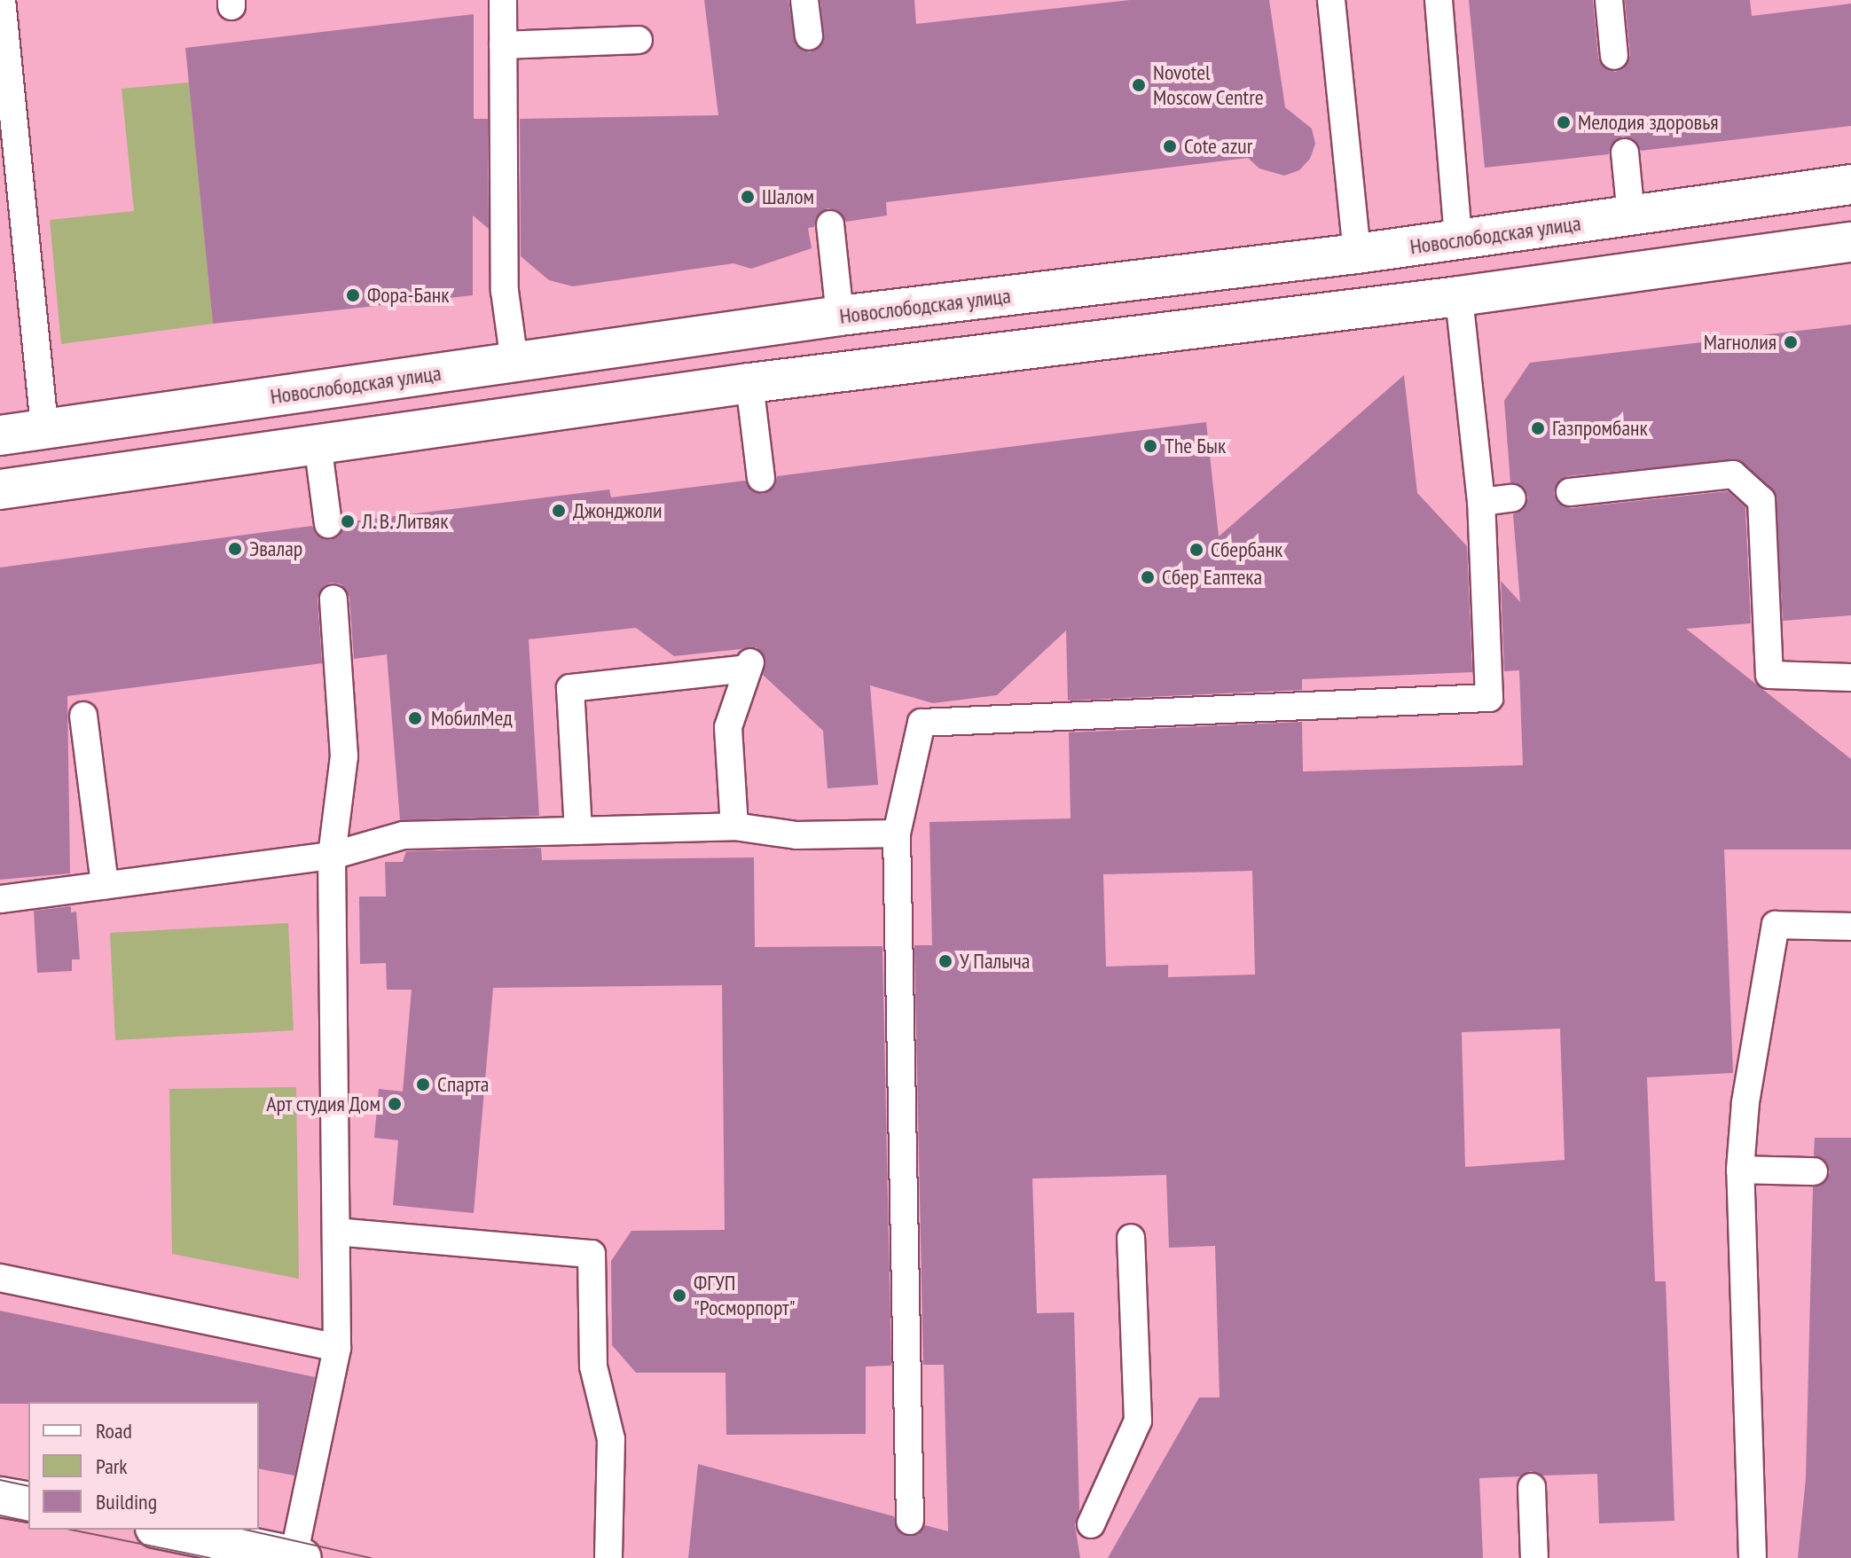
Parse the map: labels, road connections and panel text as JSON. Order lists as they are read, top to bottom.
{
  "streets": {
    "main road": ["Новослободская улица"]
  },
  "places": [
    "Novotel Moscow Centre",
    "Мелодия здоровья",
    "Cote azur",
    "Шалом",
    "Фора-Банк",
    "Магнолия",
    "Газпромбанк",
    "The Бык",
    "Джонджоли",
    "Л. В. Литвяк",
    "Эвалар",
    "Сбербанк",
    "Сбер Еаптека",
    "МобилМед",
    "У Палыча",
    "Спарта",
    "Арт студия Дом",
    "ФГУП \"Росморпорт\""
  ],
  "legend": ["Road", "Park", "Building"]
}
